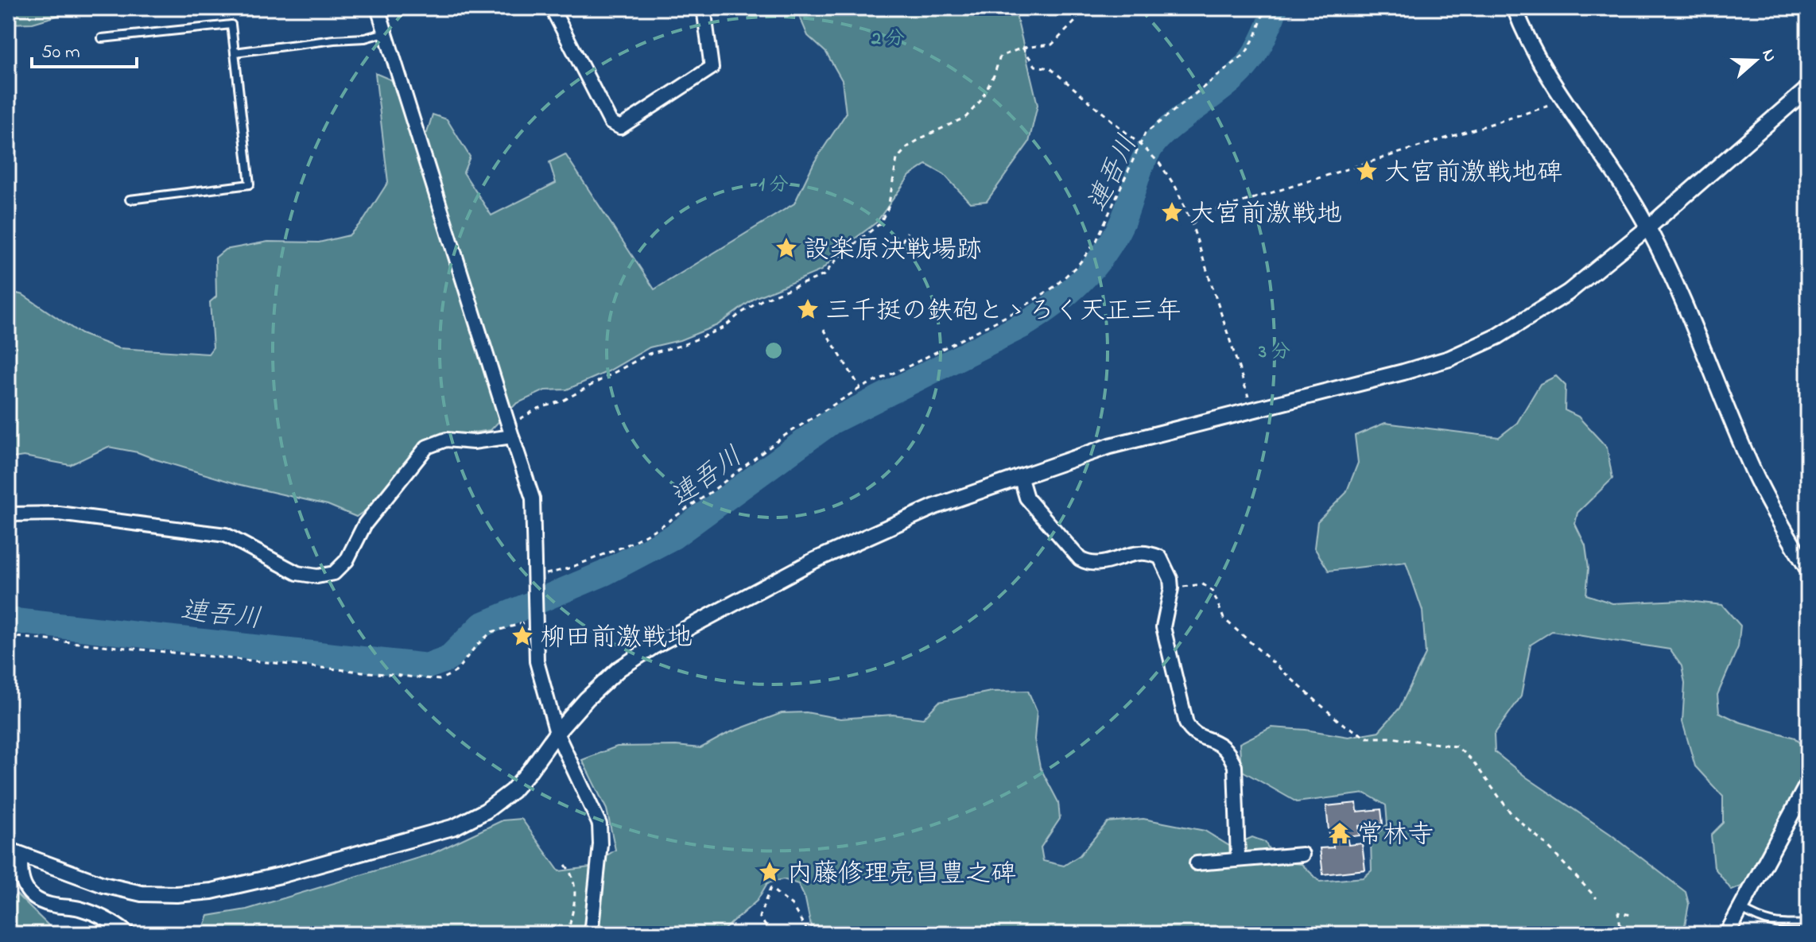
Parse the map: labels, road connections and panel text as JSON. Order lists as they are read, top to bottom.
{
  "water": ["連吾川"],
  "places": {
    "place": [
      "大宮前激戦地碑",
      "大宮前激戦地",
      "設楽原決戦場跡",
      "三千挺の鉄砲とゝろく天正三年",
      "柳田前激戦地",
      "内藤修理亮昌豊之碑"
    ],
    "temple": ["常林寺"]
  },
  "scale_bar": "50 m",
  "north": "right",
  "rings": ["2 分", "1 分", "3 分"]
}
